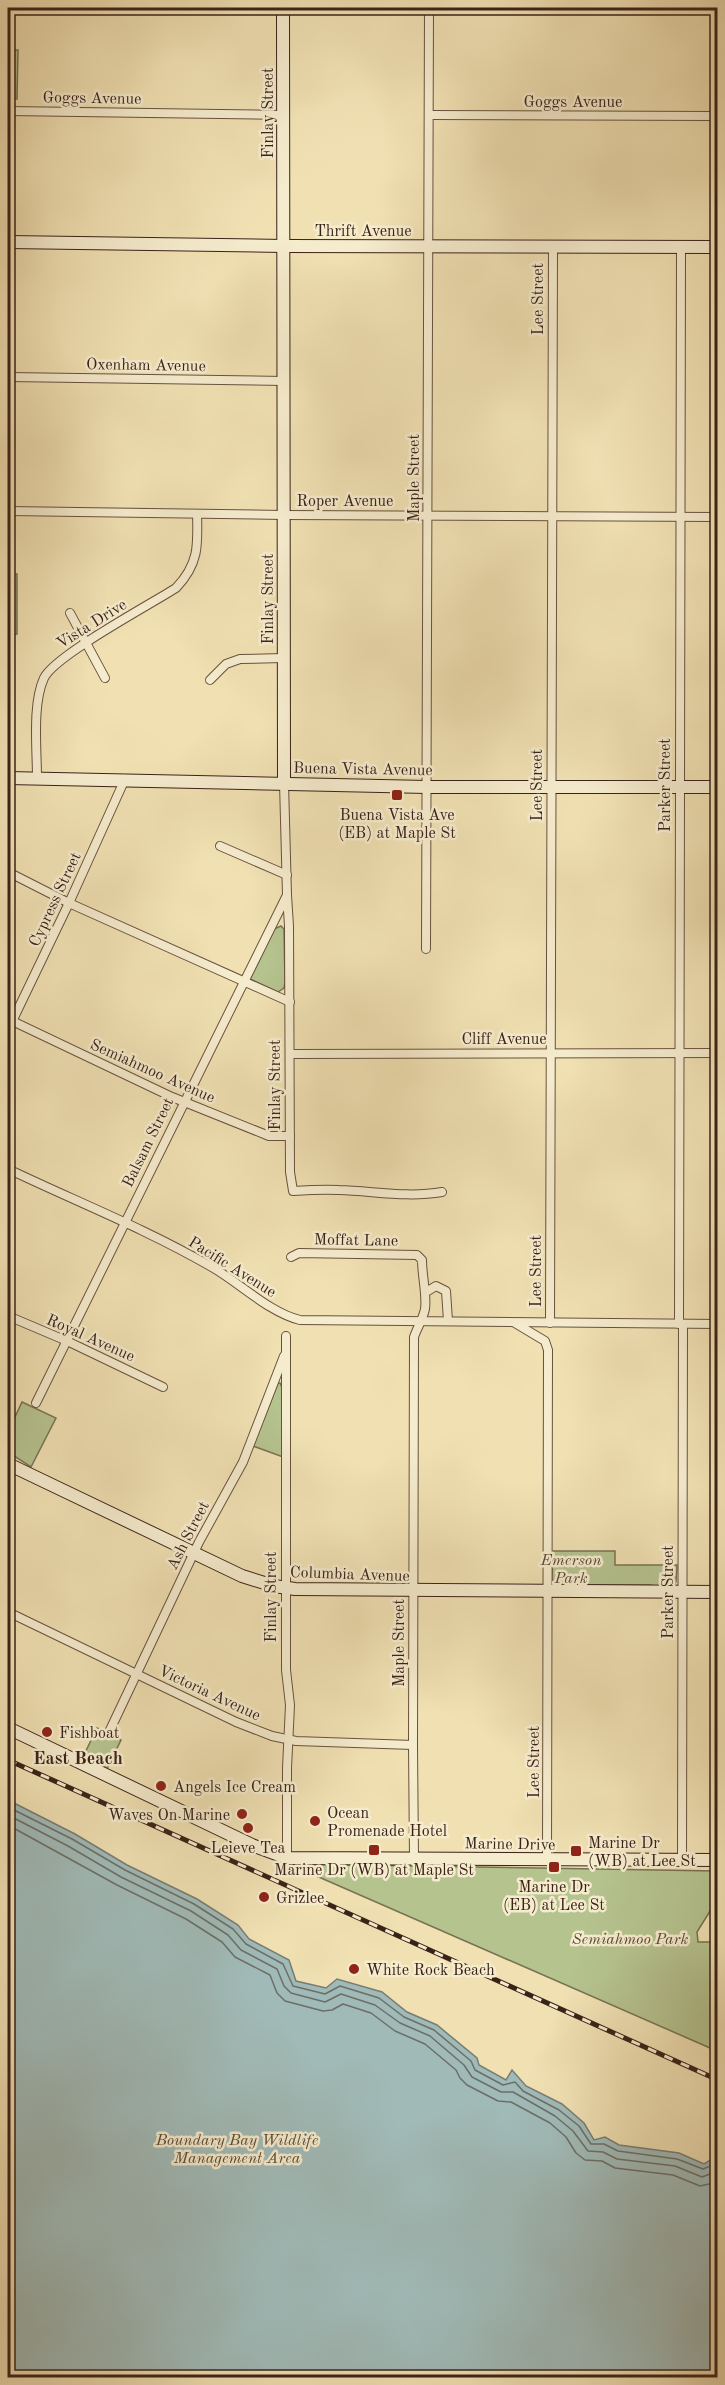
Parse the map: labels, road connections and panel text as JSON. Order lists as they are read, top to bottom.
{
  "streets": {
    "street": [
      "Goggs Avenue",
      "Finlay Street",
      "Thrift Avenue",
      "Lee Street",
      "Oxenham Avenue",
      "Maple Street",
      "Roper Avenue",
      "Vista Drive",
      "Buena Vista Avenue",
      "Parker Street",
      "Cypress Street",
      "Cliff Avenue",
      "Semiahmoo Avenue",
      "Balsam Street",
      "Moffat Lane",
      "Pacific Avenue",
      "Royal Avenue",
      "Ash Street",
      "Columbia Avenue",
      "Victoria Avenue",
      "Marine Drive"
    ]
  },
  "crossings": [
    ["Goggs Avenue", "Finlay Street"],
    ["Goggs Avenue", "Maple Street"],
    ["Finlay Street", "Thrift Avenue"],
    ["Finlay Street", "Oxenham Avenue"],
    ["Finlay Street", "Roper Avenue"],
    ["Finlay Street", "Buena Vista Avenue"],
    ["Finlay Street", "Cliff Avenue"],
    ["Finlay Street", "Semiahmoo Avenue"],
    ["Finlay Street", "Balsam Street"],
    ["Finlay Street", "Ash Street"],
    ["Finlay Street", "Columbia Avenue"],
    ["Finlay Street", "Victoria Avenue"],
    ["Finlay Street", "Marine Drive"],
    ["Thrift Avenue", "Lee Street"],
    ["Thrift Avenue", "Maple Street"],
    ["Thrift Avenue", "Parker Street"],
    ["Lee Street", "Roper Avenue"],
    ["Lee Street", "Buena Vista Avenue"],
    ["Lee Street", "Cliff Avenue"],
    ["Lee Street", "Pacific Avenue"],
    ["Lee Street", "Columbia Avenue"],
    ["Lee Street", "Marine Drive"],
    ["Maple Street", "Roper Avenue"],
    ["Maple Street", "Buena Vista Avenue"],
    ["Maple Street", "Pacific Avenue"],
    ["Maple Street", "Columbia Avenue"],
    ["Maple Street", "Victoria Avenue"],
    ["Maple Street", "Marine Drive"],
    ["Roper Avenue", "Vista Drive"],
    ["Roper Avenue", "Parker Street"],
    ["Vista Drive", "Buena Vista Avenue"],
    ["Buena Vista Avenue", "Parker Street"],
    ["Buena Vista Avenue", "Cypress Street"],
    ["Parker Street", "Cliff Avenue"],
    ["Parker Street", "Pacific Avenue"],
    ["Parker Street", "Columbia Avenue"],
    ["Parker Street", "Marine Drive"],
    ["Cypress Street", "Semiahmoo Avenue"],
    ["Semiahmoo Avenue", "Balsam Street"],
    ["Balsam Street", "Pacific Avenue"],
    ["Balsam Street", "Royal Avenue"],
    ["Ash Street", "Columbia Avenue"],
    ["Ash Street", "Victoria Avenue"]
  ],
  "districts": ["East Beach"],
  "parks": ["Emerson Park", "Semiahmoo Park", "Boundary Bay Wildlife Management Area"],
  "places": {
    "transit": [
      "Buena Vista Ave (EB) at Maple St",
      "Marine Dr (WB) at Maple St",
      "Marine Dr (WB) at Lee St",
      "Marine Dr (EB) at Lee St"
    ],
    "other": [
      "Fishboat",
      "Angels Ice Cream",
      "Waves On Marine",
      "Ocean Promenade Hotel",
      "Leieve Tea",
      "Grizlee",
      "White Rock Beach"
    ]
  }
}
